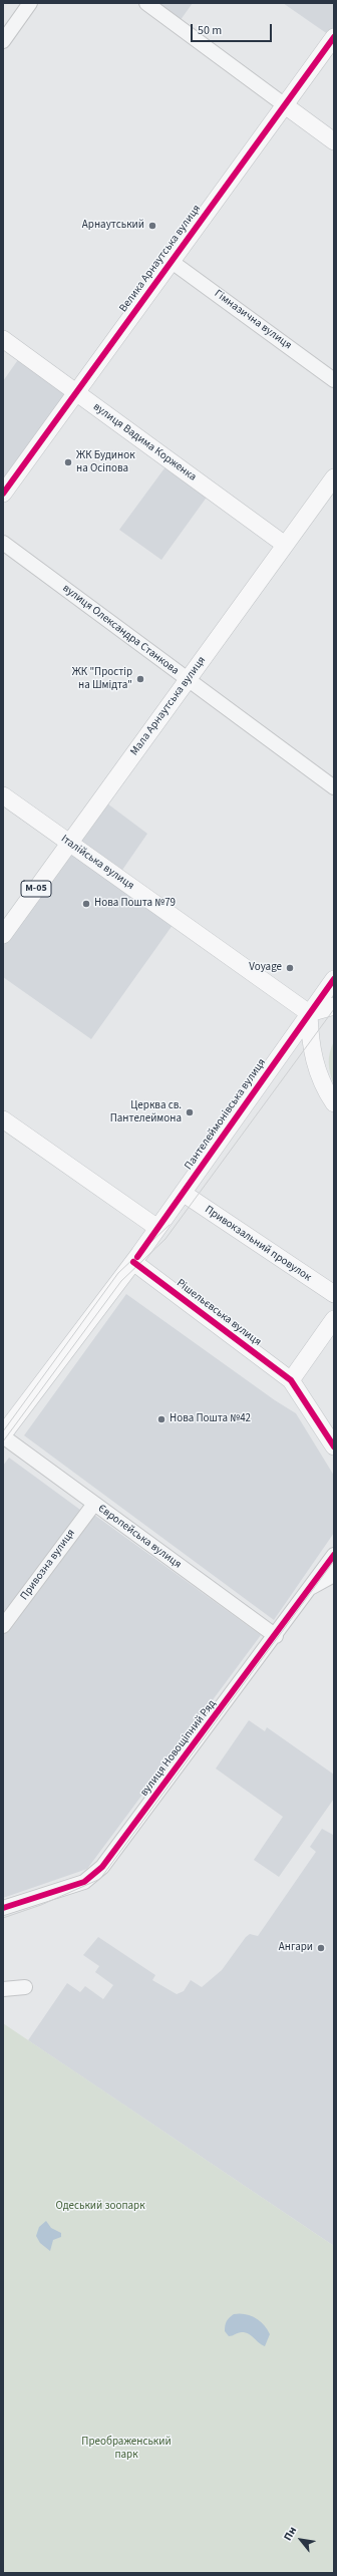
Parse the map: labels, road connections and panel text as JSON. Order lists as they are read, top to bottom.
{
  "streets": {
    "main road": [
      "Велика Арнаутська вулиця",
      "вулиця Вадима Корженка",
      "Мала Арнаутська вулиця",
      "Італійська вулиця",
      "М-05",
      "Пантелеймонівська вулиця",
      "Привокзальний провулок",
      "Рішельєвська вулиця"
    ],
    "street": [
      "Гімназична вулиця",
      "вулиця Олександра Станкова",
      "Європейська вулиця",
      "Привозна вулиця",
      "вулиця Новощіпний Ряд"
    ]
  },
  "crossings": [
    ["Велика Арнаутська вулиця", "Гімназична вулиця"],
    ["Велика Арнаутська вулиця", "вулиця Вадима Корженка"],
    ["вулиця Вадима Корженка", "Мала Арнаутська вулиця"],
    ["вулиця Олександра Станкова", "Мала Арнаутська вулиця"],
    ["Мала Арнаутська вулиця", "Італійська вулиця"],
    ["Італійська вулиця", "Пантелеймонівська вулиця"],
    ["Пантелеймонівська вулиця", "Привокзальний провулок"],
    ["Пантелеймонівська вулиця", "Рішельєвська вулиця"],
    ["Пантелеймонівська вулиця", "Європейська вулиця"],
    ["Європейська вулиця", "Привозна вулиця"],
    ["Європейська вулиця", "вулиця Новощіпний Ряд"]
  ],
  "parks": ["Одеський зоопарк", "Преображенський парк"],
  "places": [
    "Арнаутський",
    "ЖК Будинок на Осіпова",
    "ЖК \"Простір на Шмідта\"",
    "Нова Пошта №79",
    "Voyage",
    "Церква св. Пантелеймона",
    "Нова Пошта №42",
    "Ангари"
  ],
  "scale_bar": "50 m",
  "north": "top left"
}
